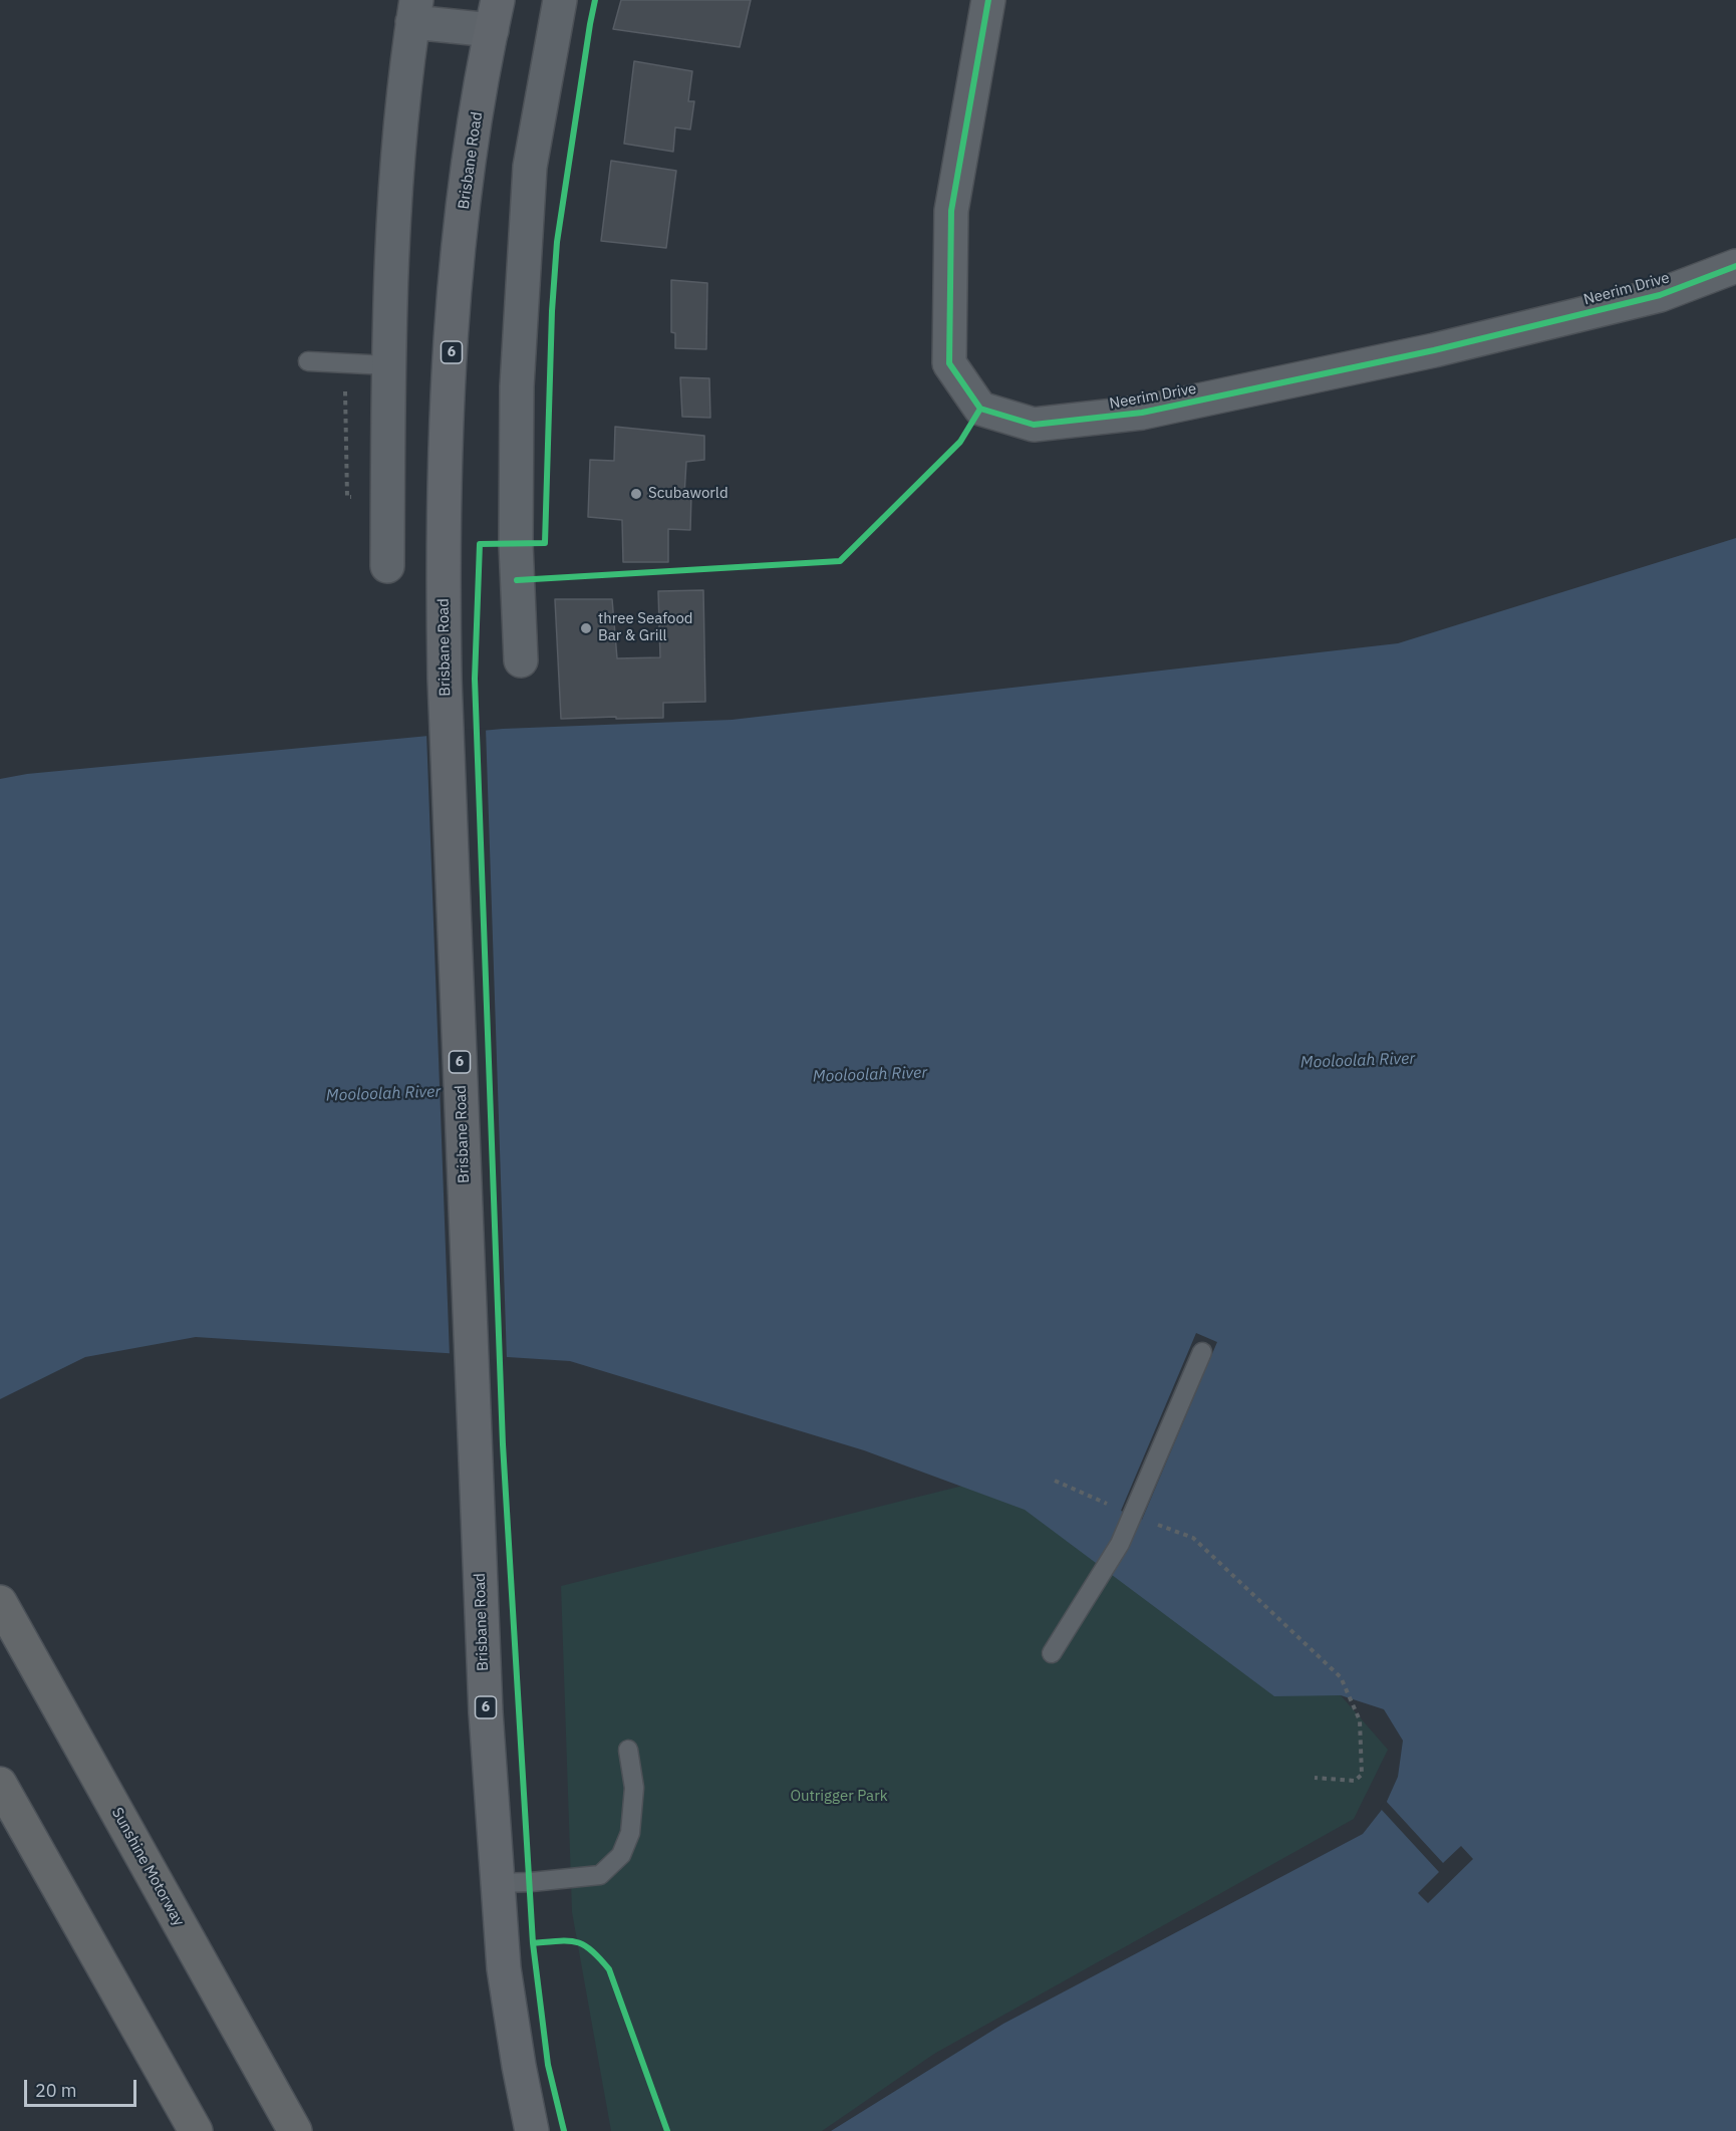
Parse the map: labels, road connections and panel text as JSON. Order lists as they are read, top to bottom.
{
  "streets": {
    "highway": ["Sunshine Motorway"],
    "main road": ["Brisbane Road", "6"],
    "street": ["Neerim Drive"]
  },
  "water": ["Mooloolah River"],
  "parks": ["Outrigger Park"],
  "places": ["Scubaworld", "three Seafood Bar & Grill"],
  "scale_bar": "20 m"
}
